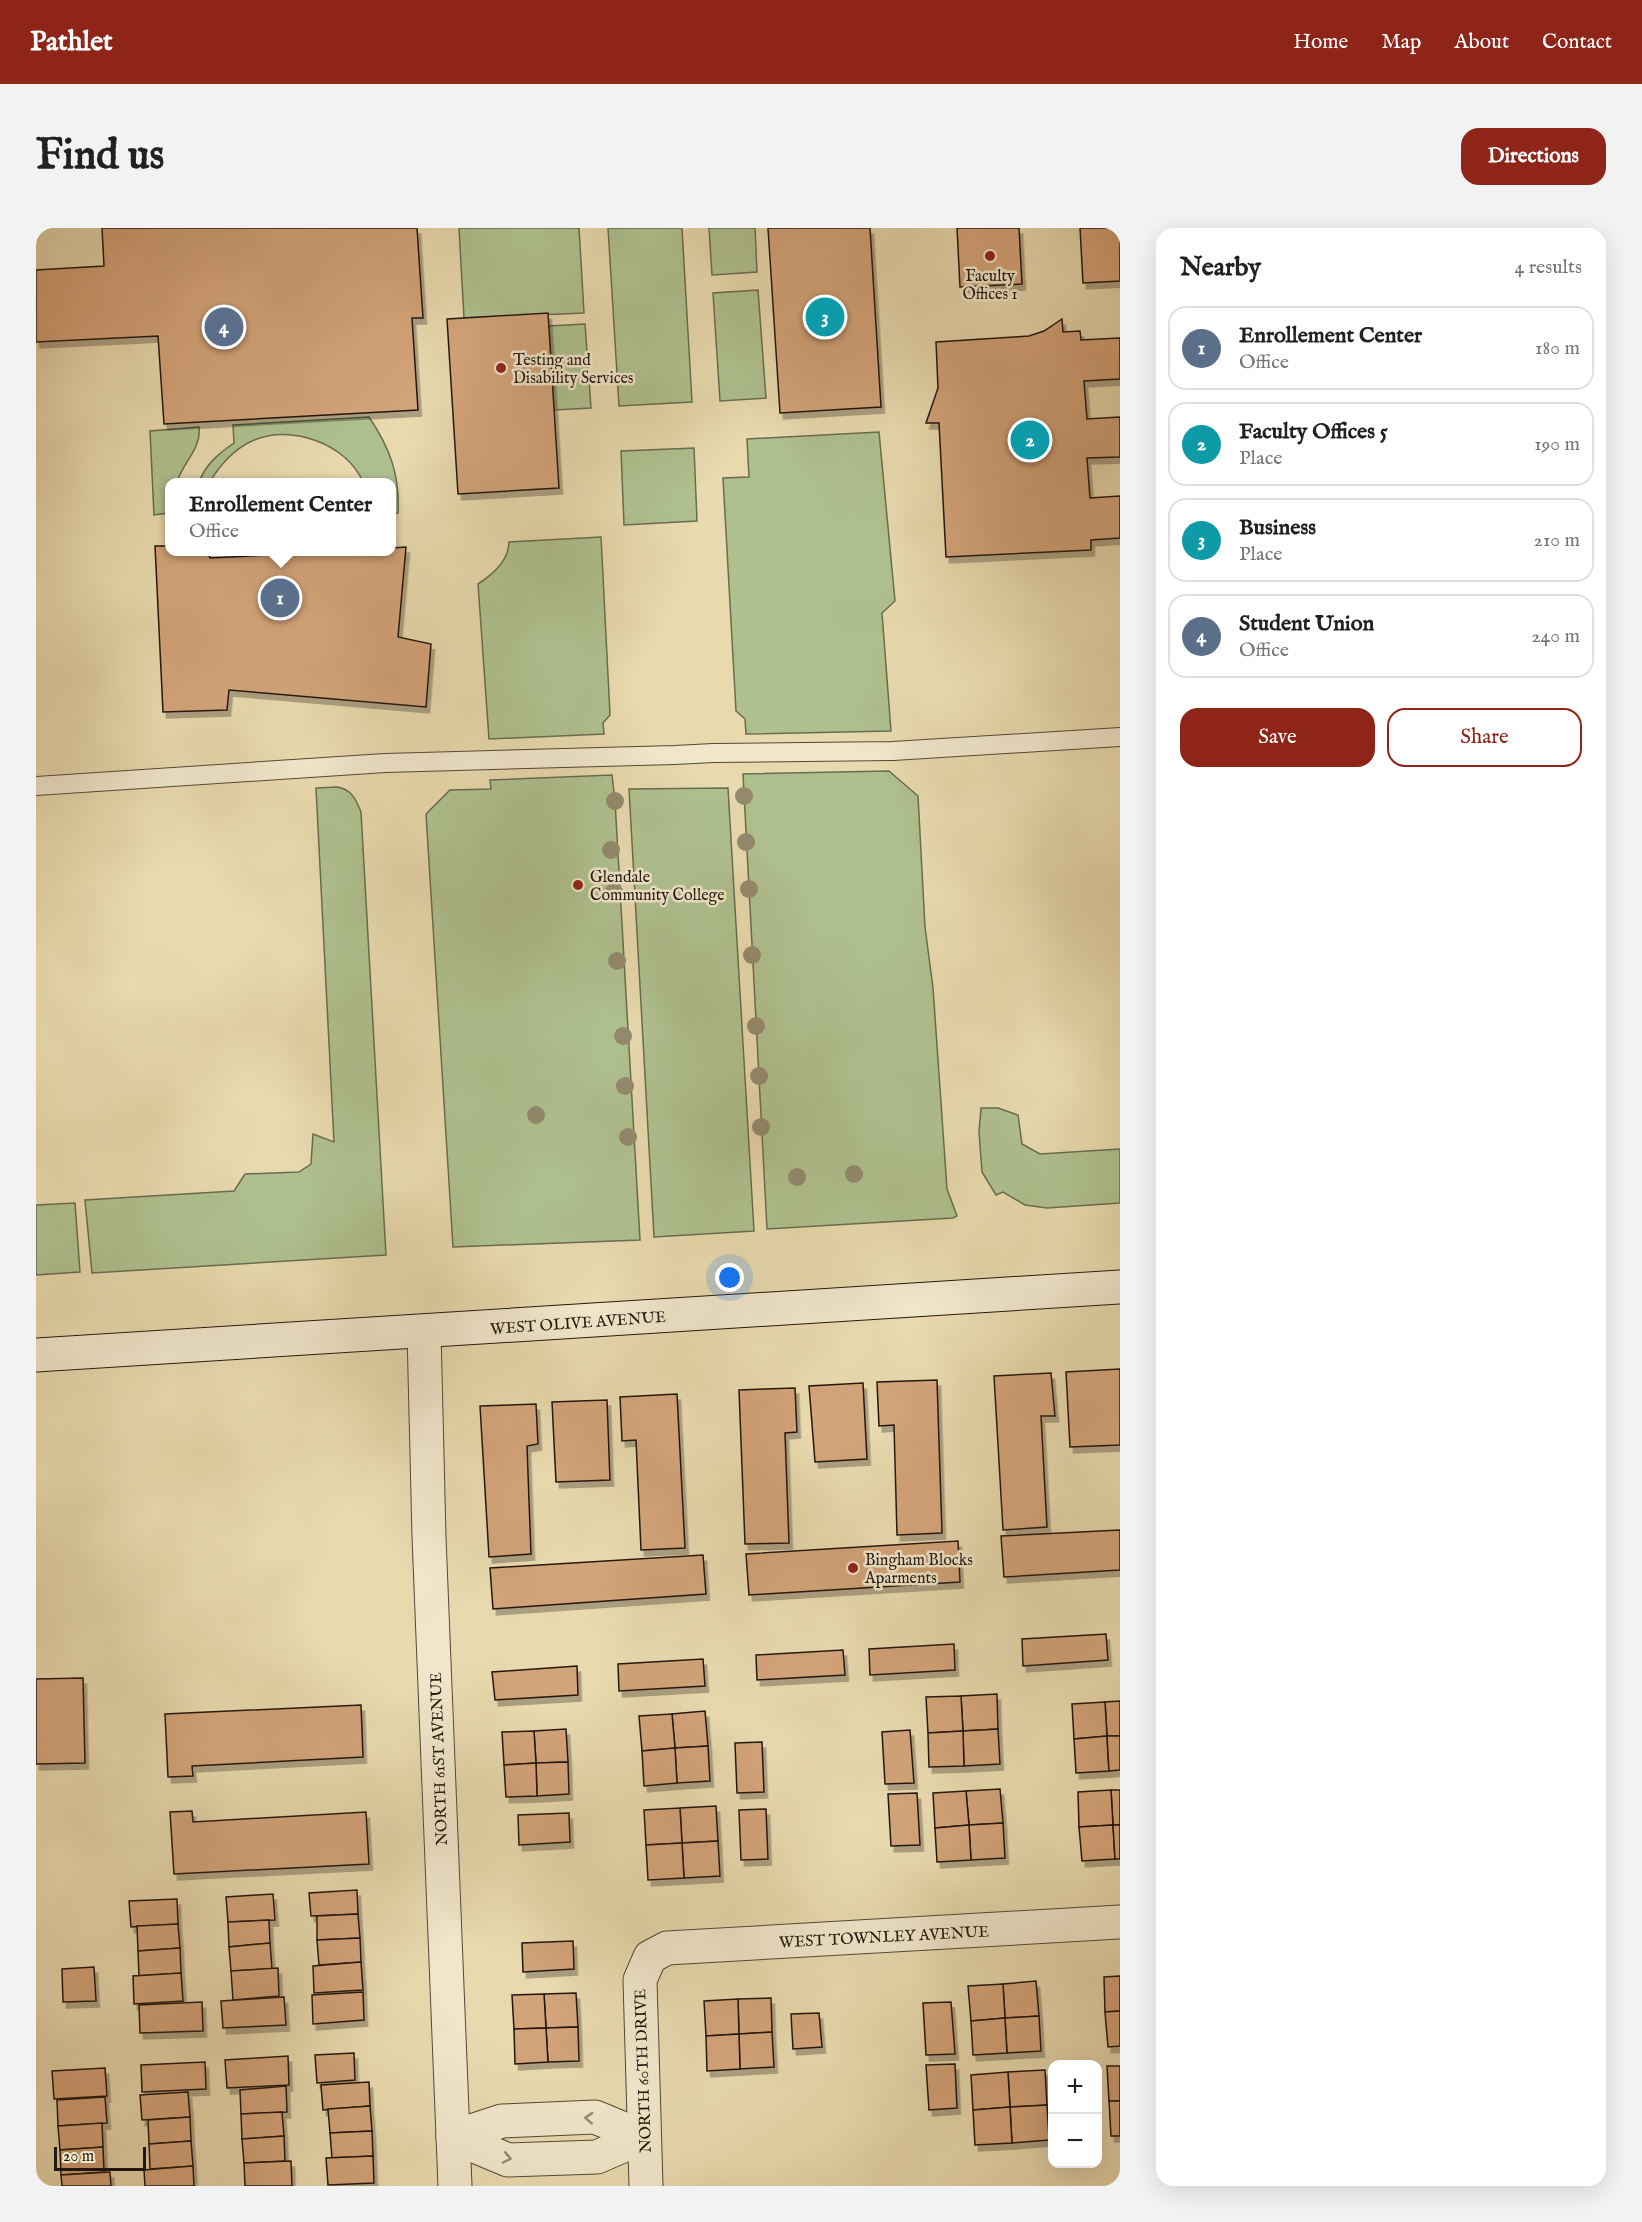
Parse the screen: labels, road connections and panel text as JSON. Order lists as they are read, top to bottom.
{
  "streets": {
    "street": [
      "WEST OLIVE AVENUE",
      "NORTH 61ST AVENUE",
      "WEST TOWNLEY AVENUE",
      "NORTH 60TH DRIVE"
    ]
  },
  "crossings": [
    ["WEST OLIVE AVENUE", "NORTH 61ST AVENUE"],
    ["WEST TOWNLEY AVENUE", "NORTH 60TH DRIVE"]
  ],
  "places": [
    "Faculty Offices 1",
    "Testing and Disability Services",
    "Glendale Community College",
    "Bingham Blocks Aparments"
  ],
  "scale_bar": "20 m",
  "page": {
    "header": "Pathlet",
    "nav": [
      "Home",
      "Map",
      "About",
      "Contact"
    ],
    "buttons": [
      "Directions",
      ["Save", "Share"]
    ],
    "title": "Find us",
    "heading": ["Nearby", "4 results"],
    "pins": [
      "3",
      "4",
      "2",
      "1"
    ],
    "list": [
      {
        "mark": "1",
        "name": "Enrollement Center",
        "note": "Office",
        "value": "180 m"
      },
      {
        "mark": "2",
        "name": "Faculty Offices 5",
        "note": "Place",
        "value": "190 m"
      },
      {
        "mark": "3",
        "name": "Business",
        "note": "Place",
        "value": "210 m"
      },
      {
        "mark": "4",
        "name": "Student Union",
        "note": "Office",
        "value": "240 m"
      }
    ],
    "popup": ["Enrollement Center", "Office"],
    "map_buttons": ["+", "−"],
    "scale": "20 m"
  }
}
